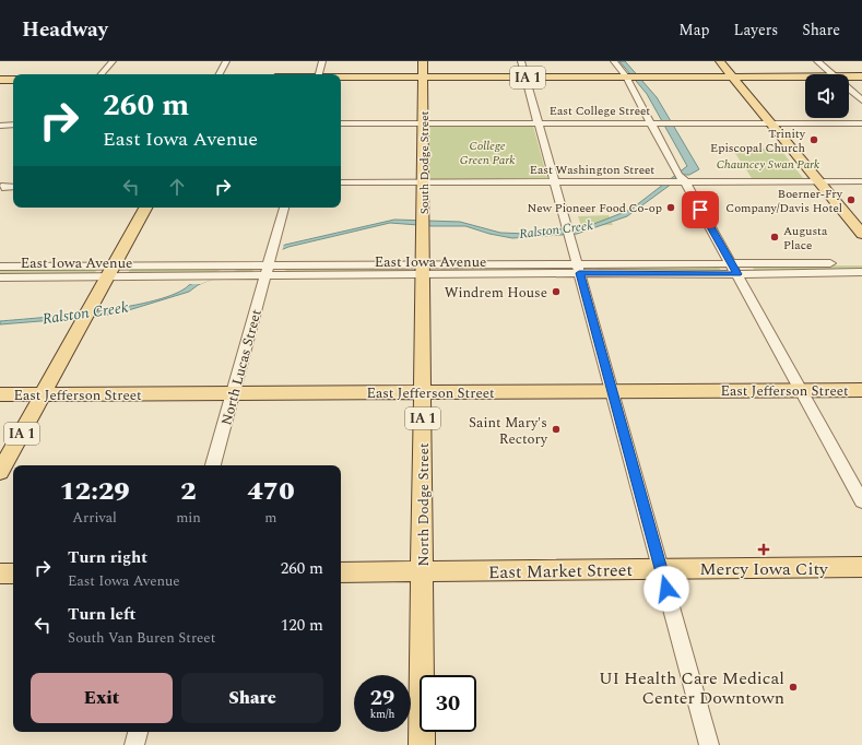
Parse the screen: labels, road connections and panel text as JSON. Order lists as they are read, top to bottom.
{
  "streets": {
    "main road": [
      "IA 1",
      "South Dodge Street",
      "East Jefferson Street",
      "North Dodge Street",
      "East Market Street"
    ],
    "street": [
      "East College Street",
      "East Washington Street",
      "East Iowa Avenue",
      "North Lucas Street"
    ]
  },
  "crossings": [
    ["IA 1", "South Dodge Street"],
    ["IA 1", "East Iowa Avenue"],
    ["IA 1", "East Jefferson Street"],
    ["East College Street", "South Dodge Street"],
    ["South Dodge Street", "East Washington Street"],
    ["South Dodge Street", "East Iowa Avenue"],
    ["South Dodge Street", "North Dodge Street"],
    ["East Iowa Avenue", "North Lucas Street"],
    ["East Iowa Avenue", "North Dodge Street"],
    ["North Lucas Street", "East Jefferson Street"],
    ["East Jefferson Street", "North Dodge Street"],
    ["North Dodge Street", "East Market Street"]
  ],
  "water": ["Ralston Creek"],
  "parks": ["College Green Park", "Chauncey Swan Park"],
  "places": {
    "other": [
      "Trinity Episcopal Church",
      "Boerner-Fry Company/Davis Hotel",
      "New Pioneer Food Co-op",
      "Augusta Place",
      "Windrem House",
      "Saint Mary's Rectory",
      "UI Health Care Medical Center Downtown"
    ],
    "health": ["Mercy Iowa City"]
  },
  "page": {
    "header": "Headway",
    "nav": ["Map", "Layers", "Share"],
    "turn": ["260 m", "East Iowa Avenue"],
    "eta": [
      "12:29",
      "Arrival",
      "2",
      "min",
      "470",
      "m"
    ],
    "list": [
      {
        "name": "Turn right",
        "note": "East Iowa Avenue",
        "value": "260 m"
      },
      {
        "name": "Turn left",
        "note": "South Van Buren Street",
        "value": "120 m"
      }
    ],
    "buttons": ["Exit", "Share"],
    "speed": "29 km/h",
    "limit": "30"
  }
}
